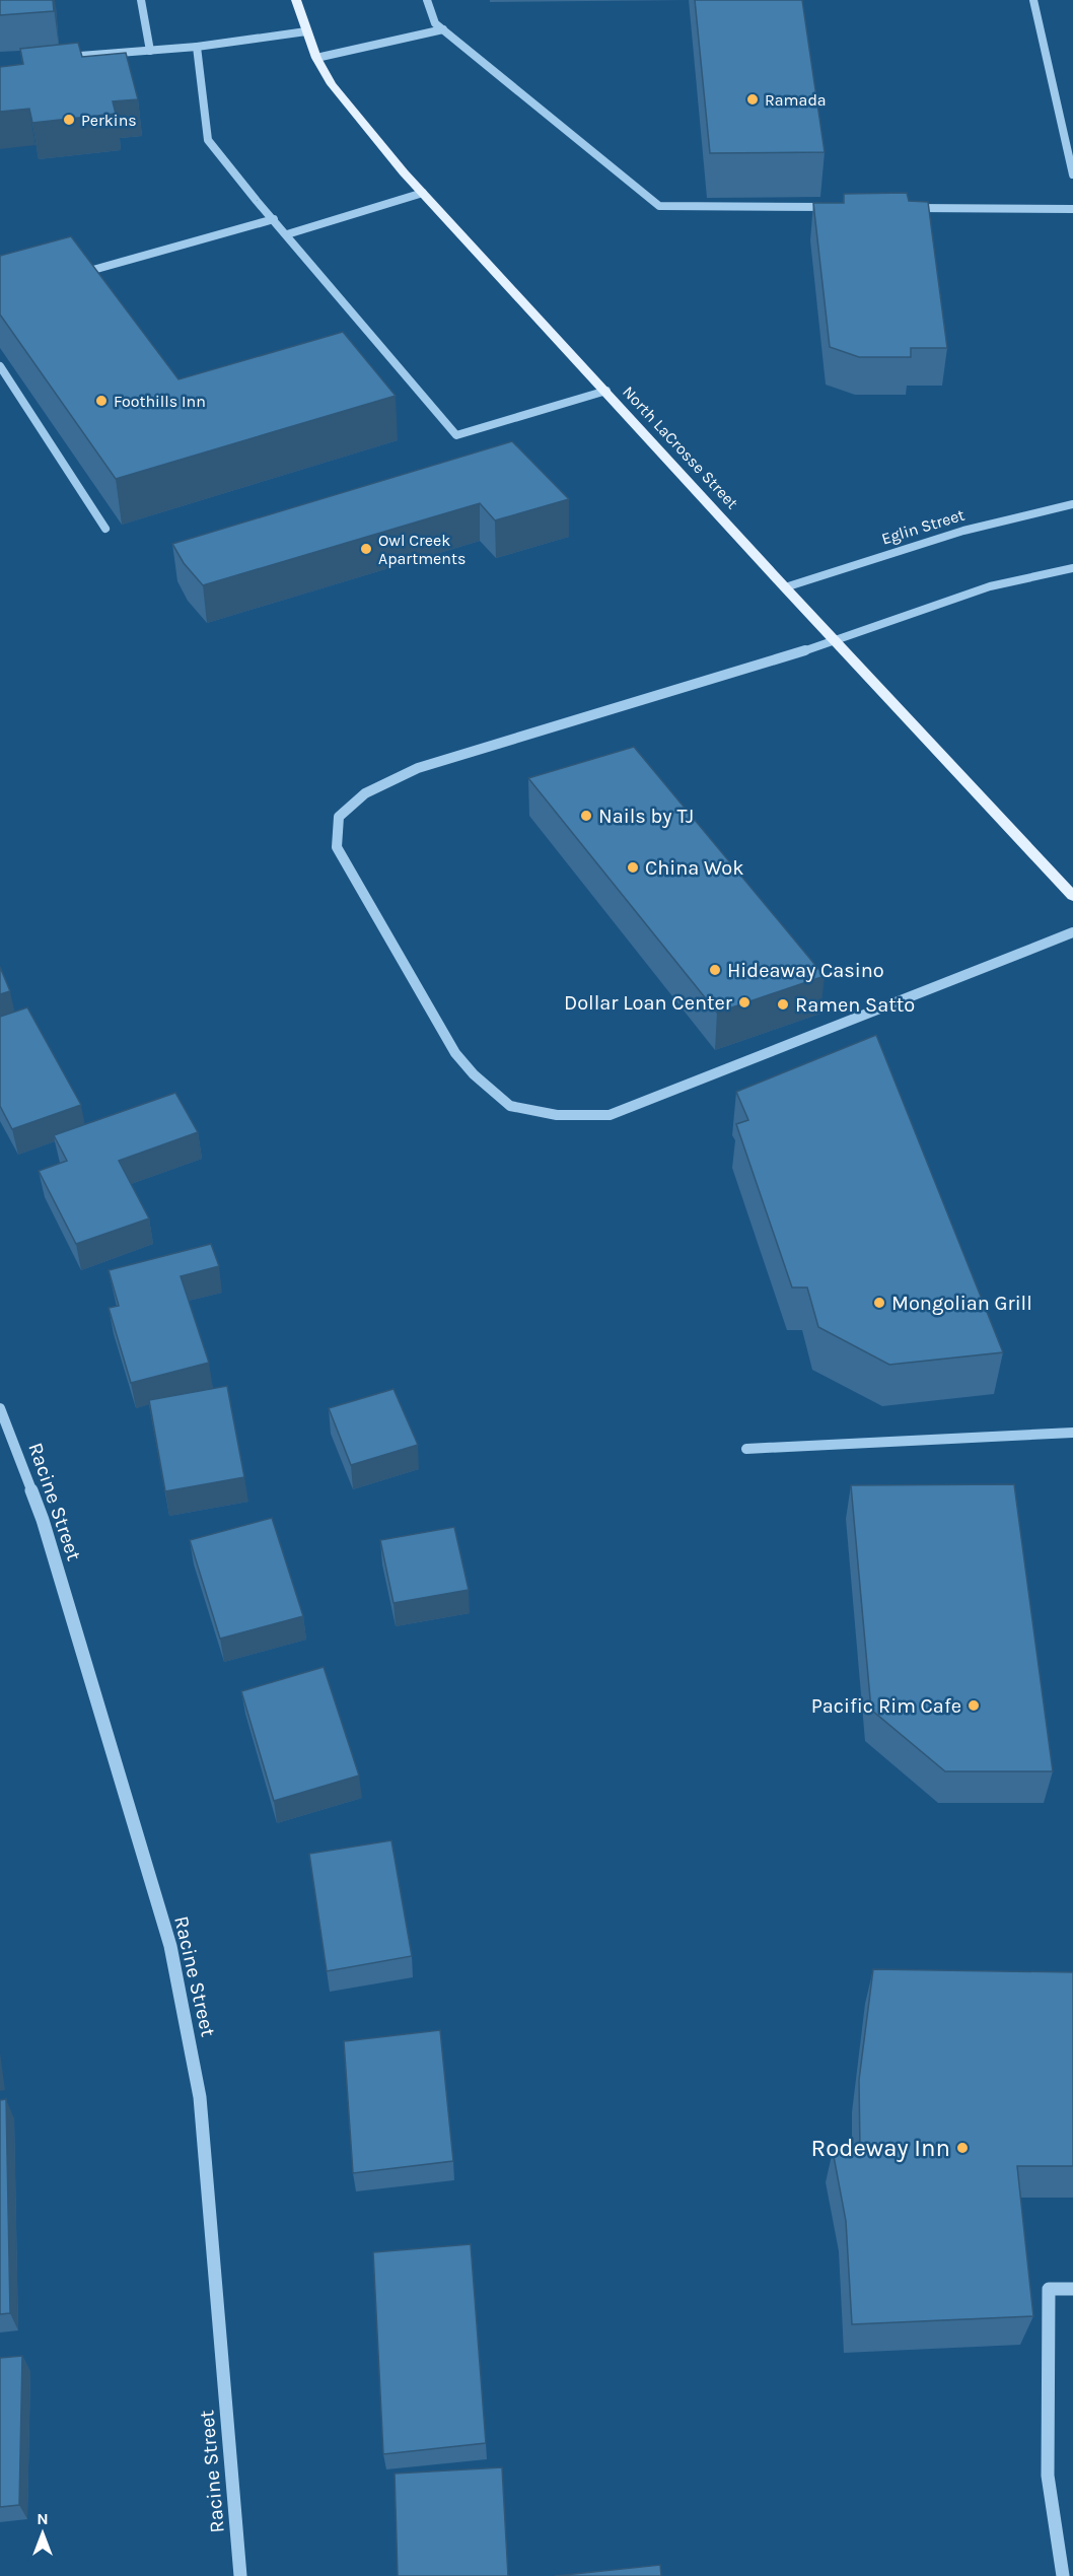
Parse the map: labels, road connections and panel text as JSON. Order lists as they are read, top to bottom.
{
  "streets": {
    "main road": ["North LaCrosse Street"],
    "street": ["Eglin Street", "Racine Street"]
  },
  "crossings": [
    ["North LaCrosse Street", "Eglin Street"]
  ],
  "places": [
    "Ramada",
    "Perkins",
    "Foothills Inn",
    "Owl Creek Apartments",
    "Nails by TJ",
    "China Wok",
    "Hideaway Casino",
    "Dollar Loan Center",
    "Ramen Satto",
    "Mongolian Grill",
    "Pacific Rim Cafe",
    "Rodeway Inn"
  ],
  "north": "top"
}
